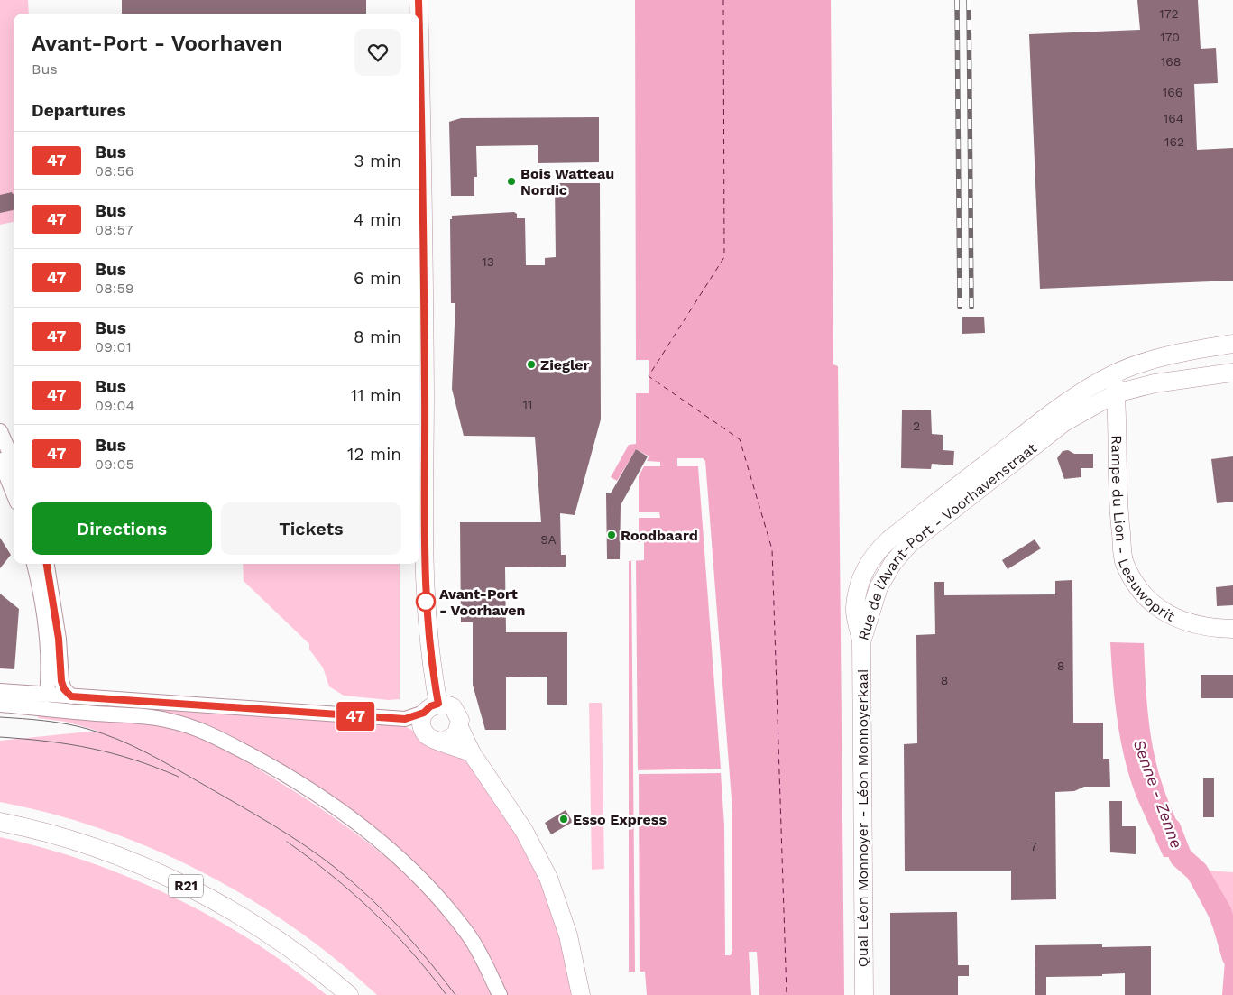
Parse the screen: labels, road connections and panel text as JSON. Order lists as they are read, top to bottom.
{
  "streets": {
    "main road": [
      "Rampe du Lion - Leeuwoprit",
      "Rue de l'Avant-Port - Voorhavenstraat",
      "Quai Léon Monnoyer - Léon Monnoyerkaai",
      "R21"
    ]
  },
  "crossings": [
    ["Rampe du Lion - Leeuwoprit", "Rue de l'Avant-Port - Voorhavenstraat"],
    ["Rue de l'Avant-Port - Voorhavenstraat", "Quai Léon Monnoyer - Léon Monnoyerkaai"]
  ],
  "water": ["Senne - Zenne"],
  "places": [
    "Bois Watteau Nordic",
    "Ziegler",
    "Roodbaard",
    "Avant-Port - Voorhaven",
    "Esso Express"
  ],
  "lines": ["bus line 47"],
  "house_numbers": [
    "172",
    "170",
    "168",
    "166",
    "164",
    "162",
    "13",
    "11",
    "2",
    "9A",
    "8",
    "8",
    "7"
  ],
  "page": {
    "on_map": "47",
    "heading": [
      ["Avant-Port - Voorhaven", "Bus"],
      "Departures"
    ],
    "list": [
      {
        "mark": "47",
        "name": "Bus",
        "note": "08:56",
        "value": "3 min"
      },
      {
        "mark": "47",
        "name": "Bus",
        "note": "08:57",
        "value": "4 min"
      },
      {
        "mark": "47",
        "name": "Bus",
        "note": "08:59",
        "value": "6 min"
      },
      {
        "mark": "47",
        "name": "Bus",
        "note": "09:01",
        "value": "8 min"
      },
      {
        "mark": "47",
        "name": "Bus",
        "note": "09:04",
        "value": "11 min"
      },
      {
        "mark": "47",
        "name": "Bus",
        "note": "09:05",
        "value": "12 min"
      }
    ],
    "buttons": ["Directions", "Tickets"]
  }
}
